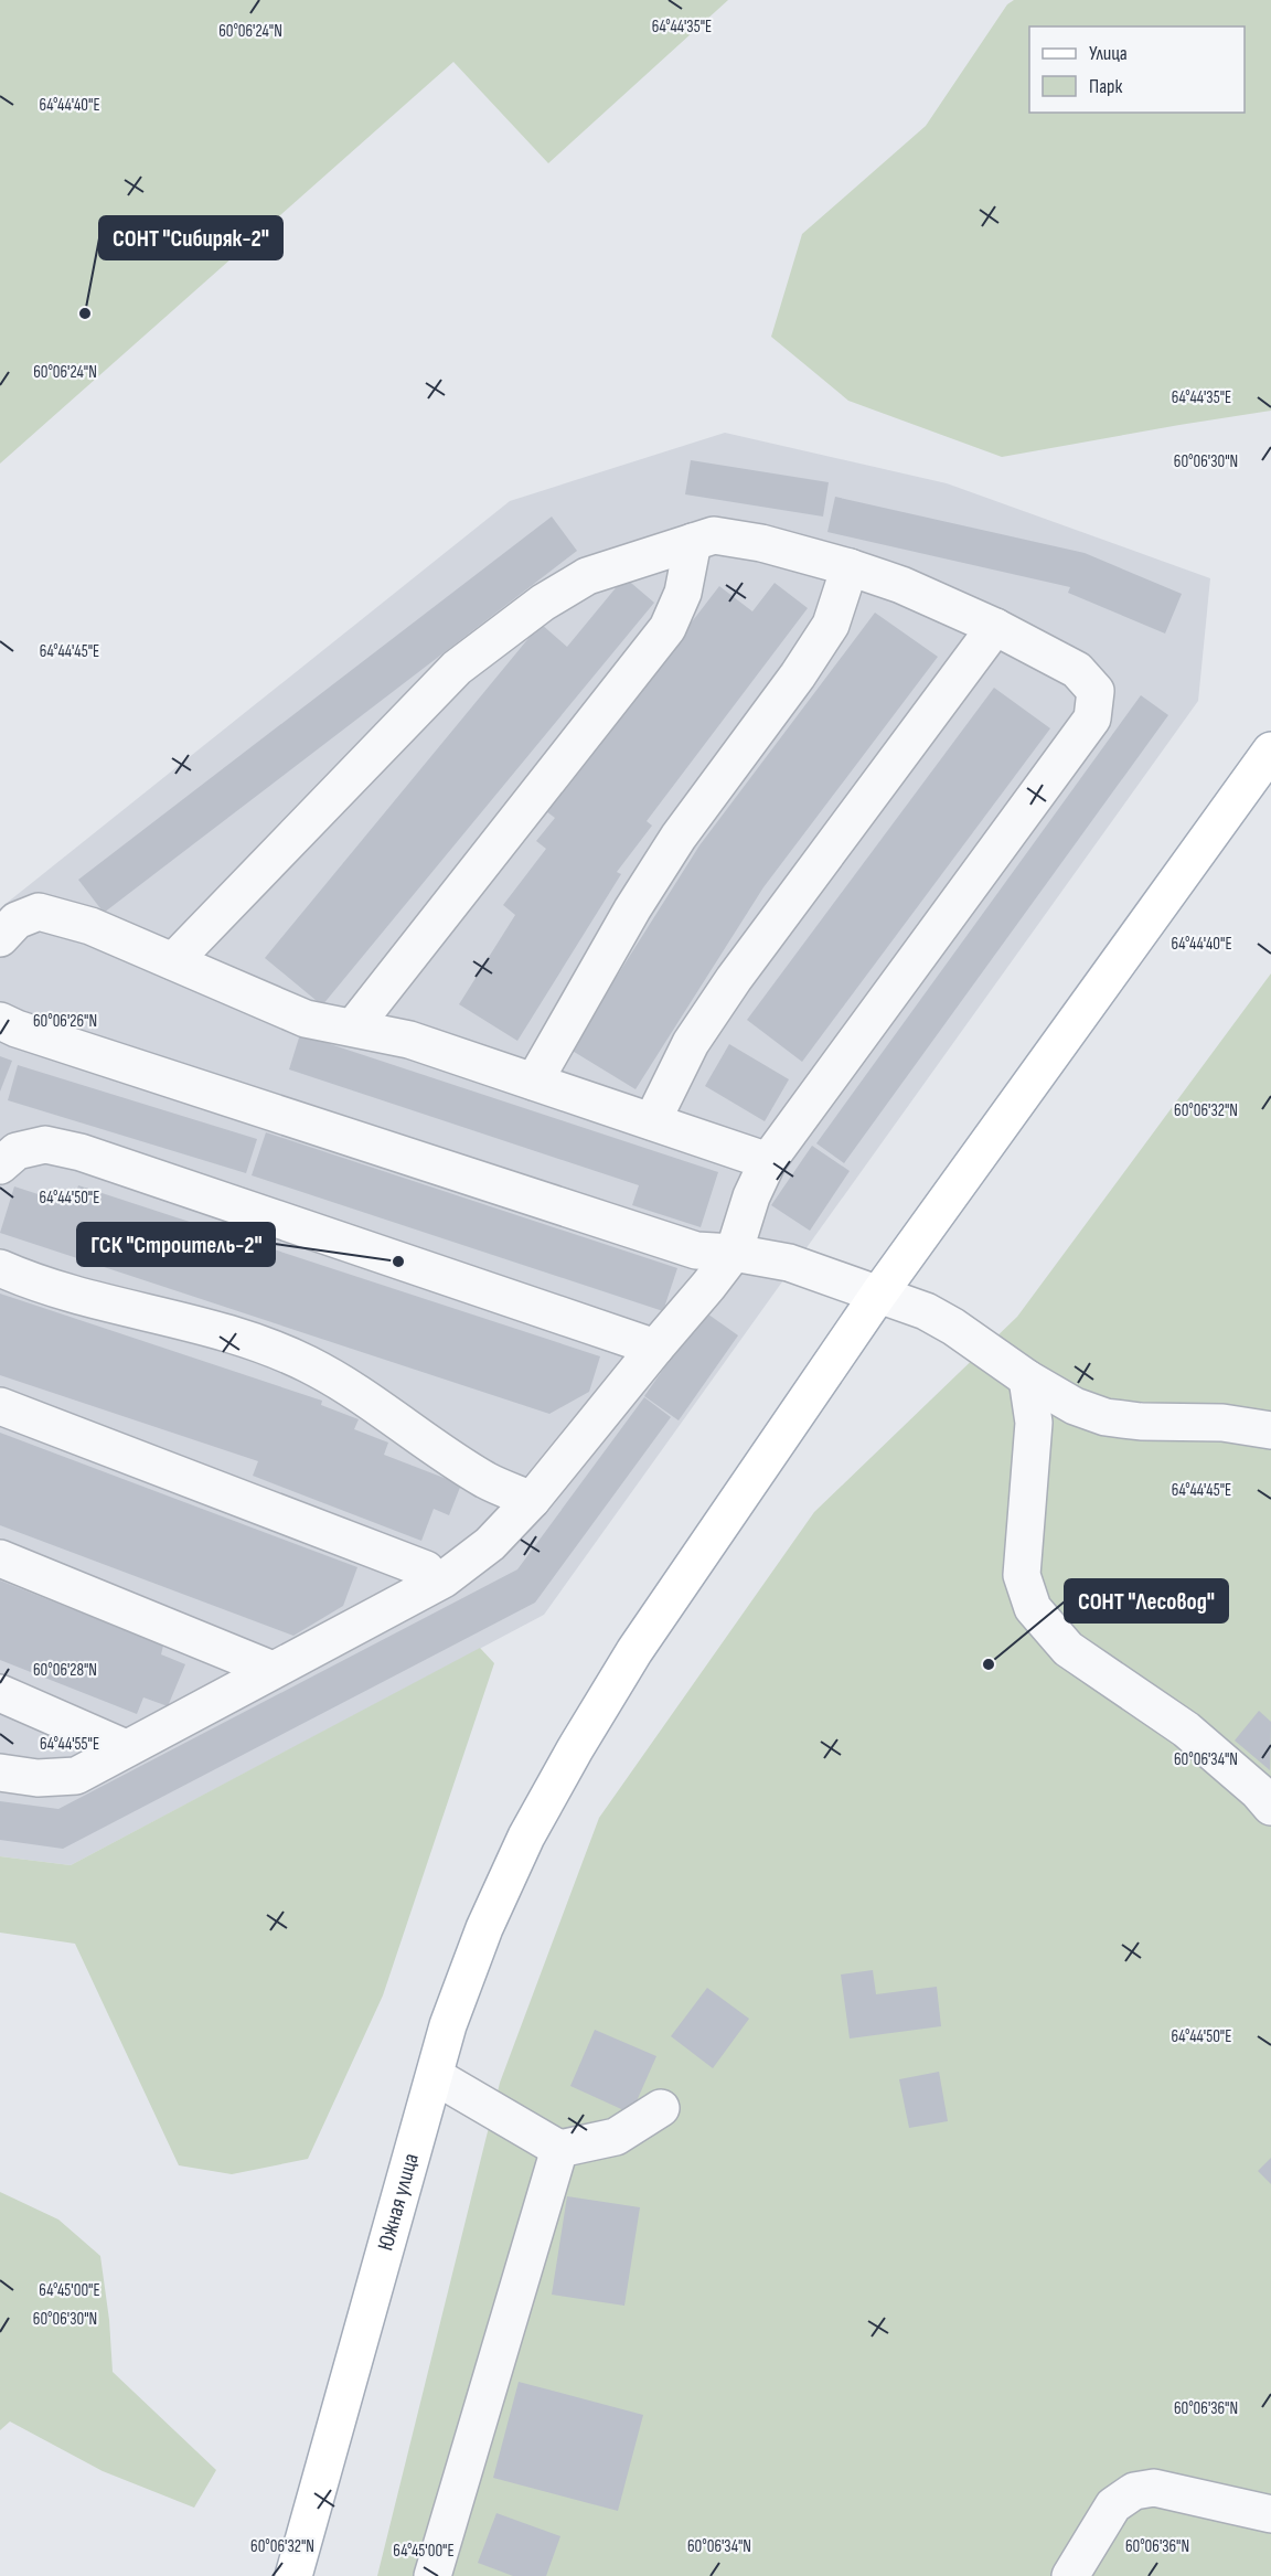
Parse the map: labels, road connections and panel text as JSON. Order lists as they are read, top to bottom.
{
  "streets": {
    "main road": ["Южная улица"]
  },
  "places": ["СОНТ \"Сибиряк-2\"", "ГСК \"Строитель-2\"", "СОНТ \"Лесовод\""],
  "legend": ["Улица", "Парк"],
  "coordinates": [
    "64°44'35\"E",
    "60°06'24\"N",
    "64°44'40\"E",
    "60°06'30\"N",
    "64°44'45\"E",
    "60°06'26\"N",
    "60°06'32\"N",
    "64°44'50\"E",
    "60°06'28\"N",
    "64°44'55\"E",
    "60°06'34\"N",
    "64°45'00\"E",
    "60°06'36\"N"
  ]
}
